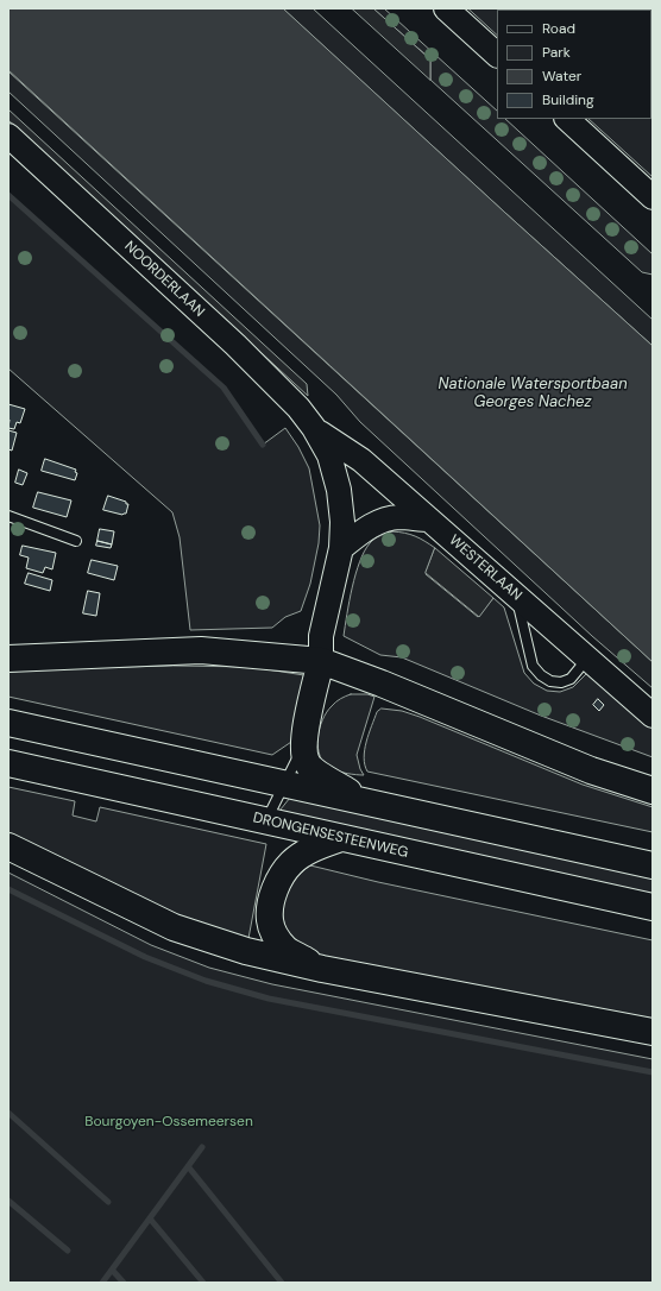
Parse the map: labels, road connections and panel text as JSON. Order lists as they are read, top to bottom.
{
  "streets": {
    "highway": ["DRONGENSESTEENWEG"],
    "street": ["NOORDERLAAN", "WESTERLAAN"]
  },
  "crossings": [
    ["NOORDERLAAN", "WESTERLAAN"]
  ],
  "water": ["Nationale Watersportbaan Georges Nachez"],
  "parks": ["Bourgoyen-Ossemeersen"],
  "legend": [
    "Road",
    "Park",
    "Water",
    "Building"
  ]
}
